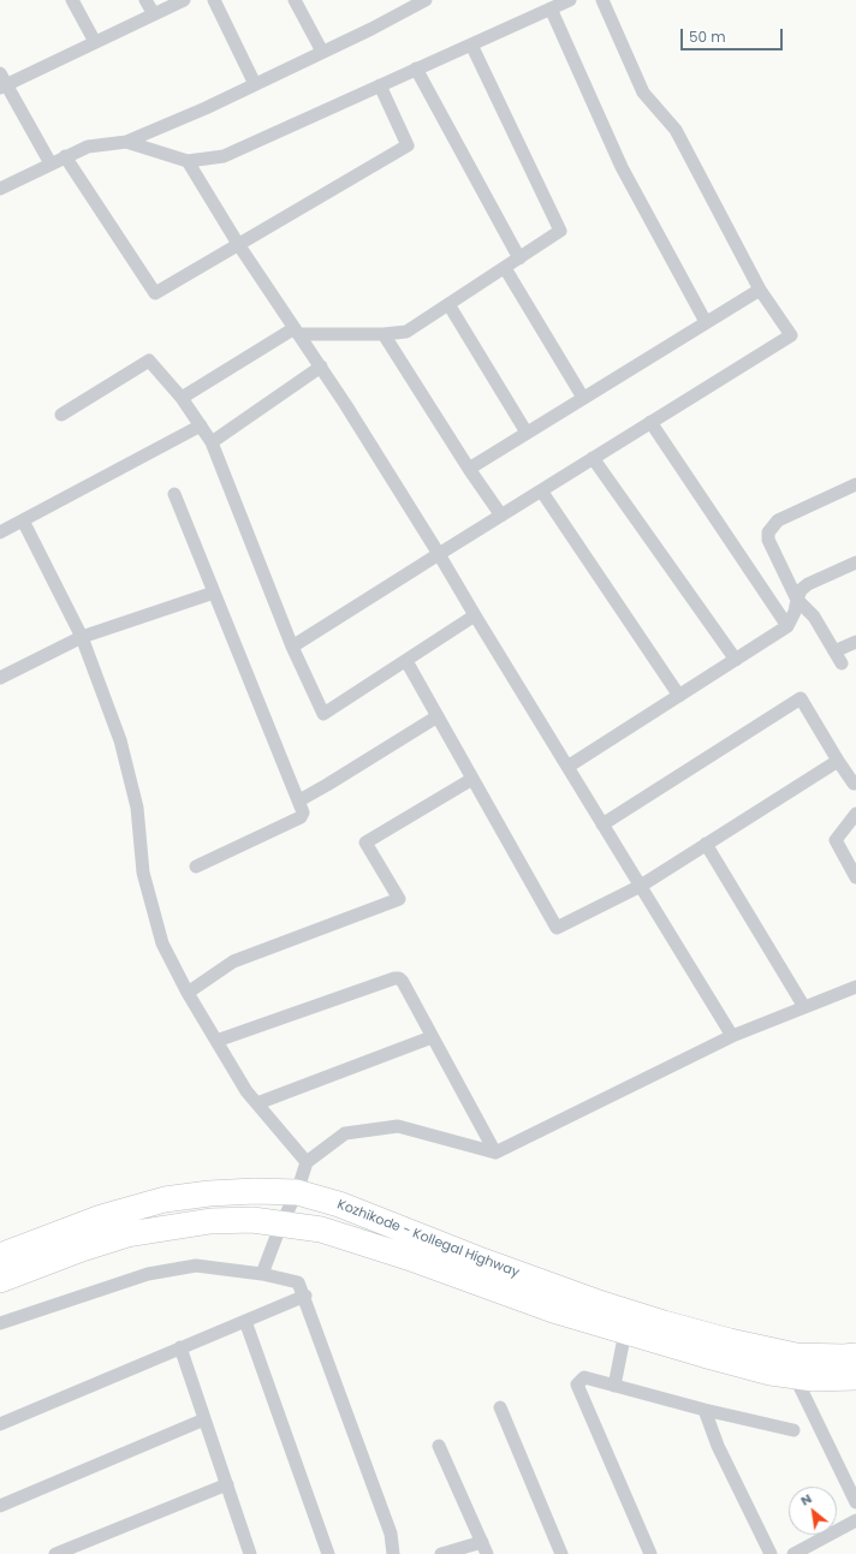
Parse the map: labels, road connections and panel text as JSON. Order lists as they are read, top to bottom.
{
  "streets": {
    "highway": ["Kozhikode - Kollegal Highway"]
  },
  "scale_bar": "50 m",
  "north": "top left"
}
